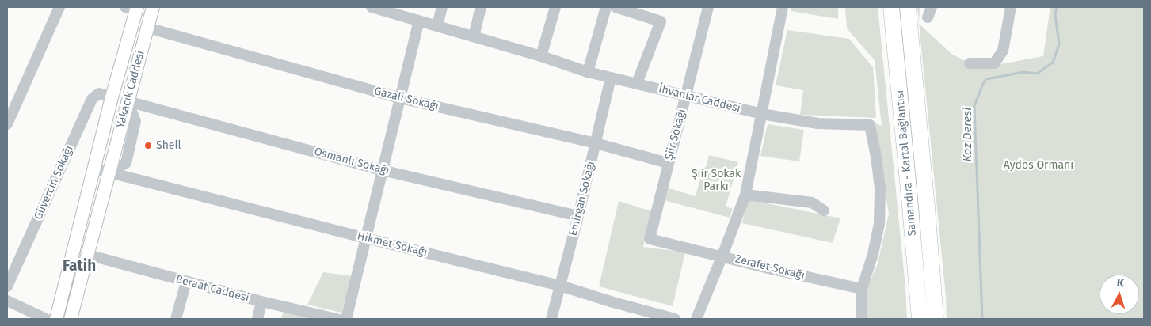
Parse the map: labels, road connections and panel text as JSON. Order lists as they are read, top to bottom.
{
  "streets": {
    "highway": ["Samandıra - Kartal Bağlantısı"],
    "main road": ["Yakacık Caddesi"],
    "street": [
      "Gazali Sokağı",
      "İhvanlar Caddesi",
      "Şiir Sokağı",
      "Osmanlı Sokağı",
      "Güvercin Sokağı",
      "Emirgan Sokağı",
      "Hikmet Sokağı",
      "Zerafet Sokağı",
      "Beraat Caddesi"
    ]
  },
  "crossings": [
    ["Yakacık Caddesi", "Gazali Sokağı"],
    ["Yakacık Caddesi", "Osmanlı Sokağı"],
    ["Yakacık Caddesi", "Güvercin Sokağı"],
    ["Yakacık Caddesi", "Hikmet Sokağı"],
    ["Yakacık Caddesi", "Beraat Caddesi"],
    ["Gazali Sokağı", "Şiir Sokağı"],
    ["Gazali Sokağı", "Emirgan Sokağı"],
    ["İhvanlar Caddesi", "Şiir Sokağı"],
    ["İhvanlar Caddesi", "Emirgan Sokağı"],
    ["İhvanlar Caddesi", "Zerafet Sokağı"],
    ["Şiir Sokağı", "Zerafet Sokağı"],
    ["Osmanlı Sokağı", "Emirgan Sokağı"],
    ["Emirgan Sokağı", "Hikmet Sokağı"]
  ],
  "districts": ["Fatih"],
  "water": ["Kaz Deresi"],
  "parks": ["Aydos Ormanı", "Şiir Sokak Parkı"],
  "places": ["Shell"],
  "north": "top"
}
